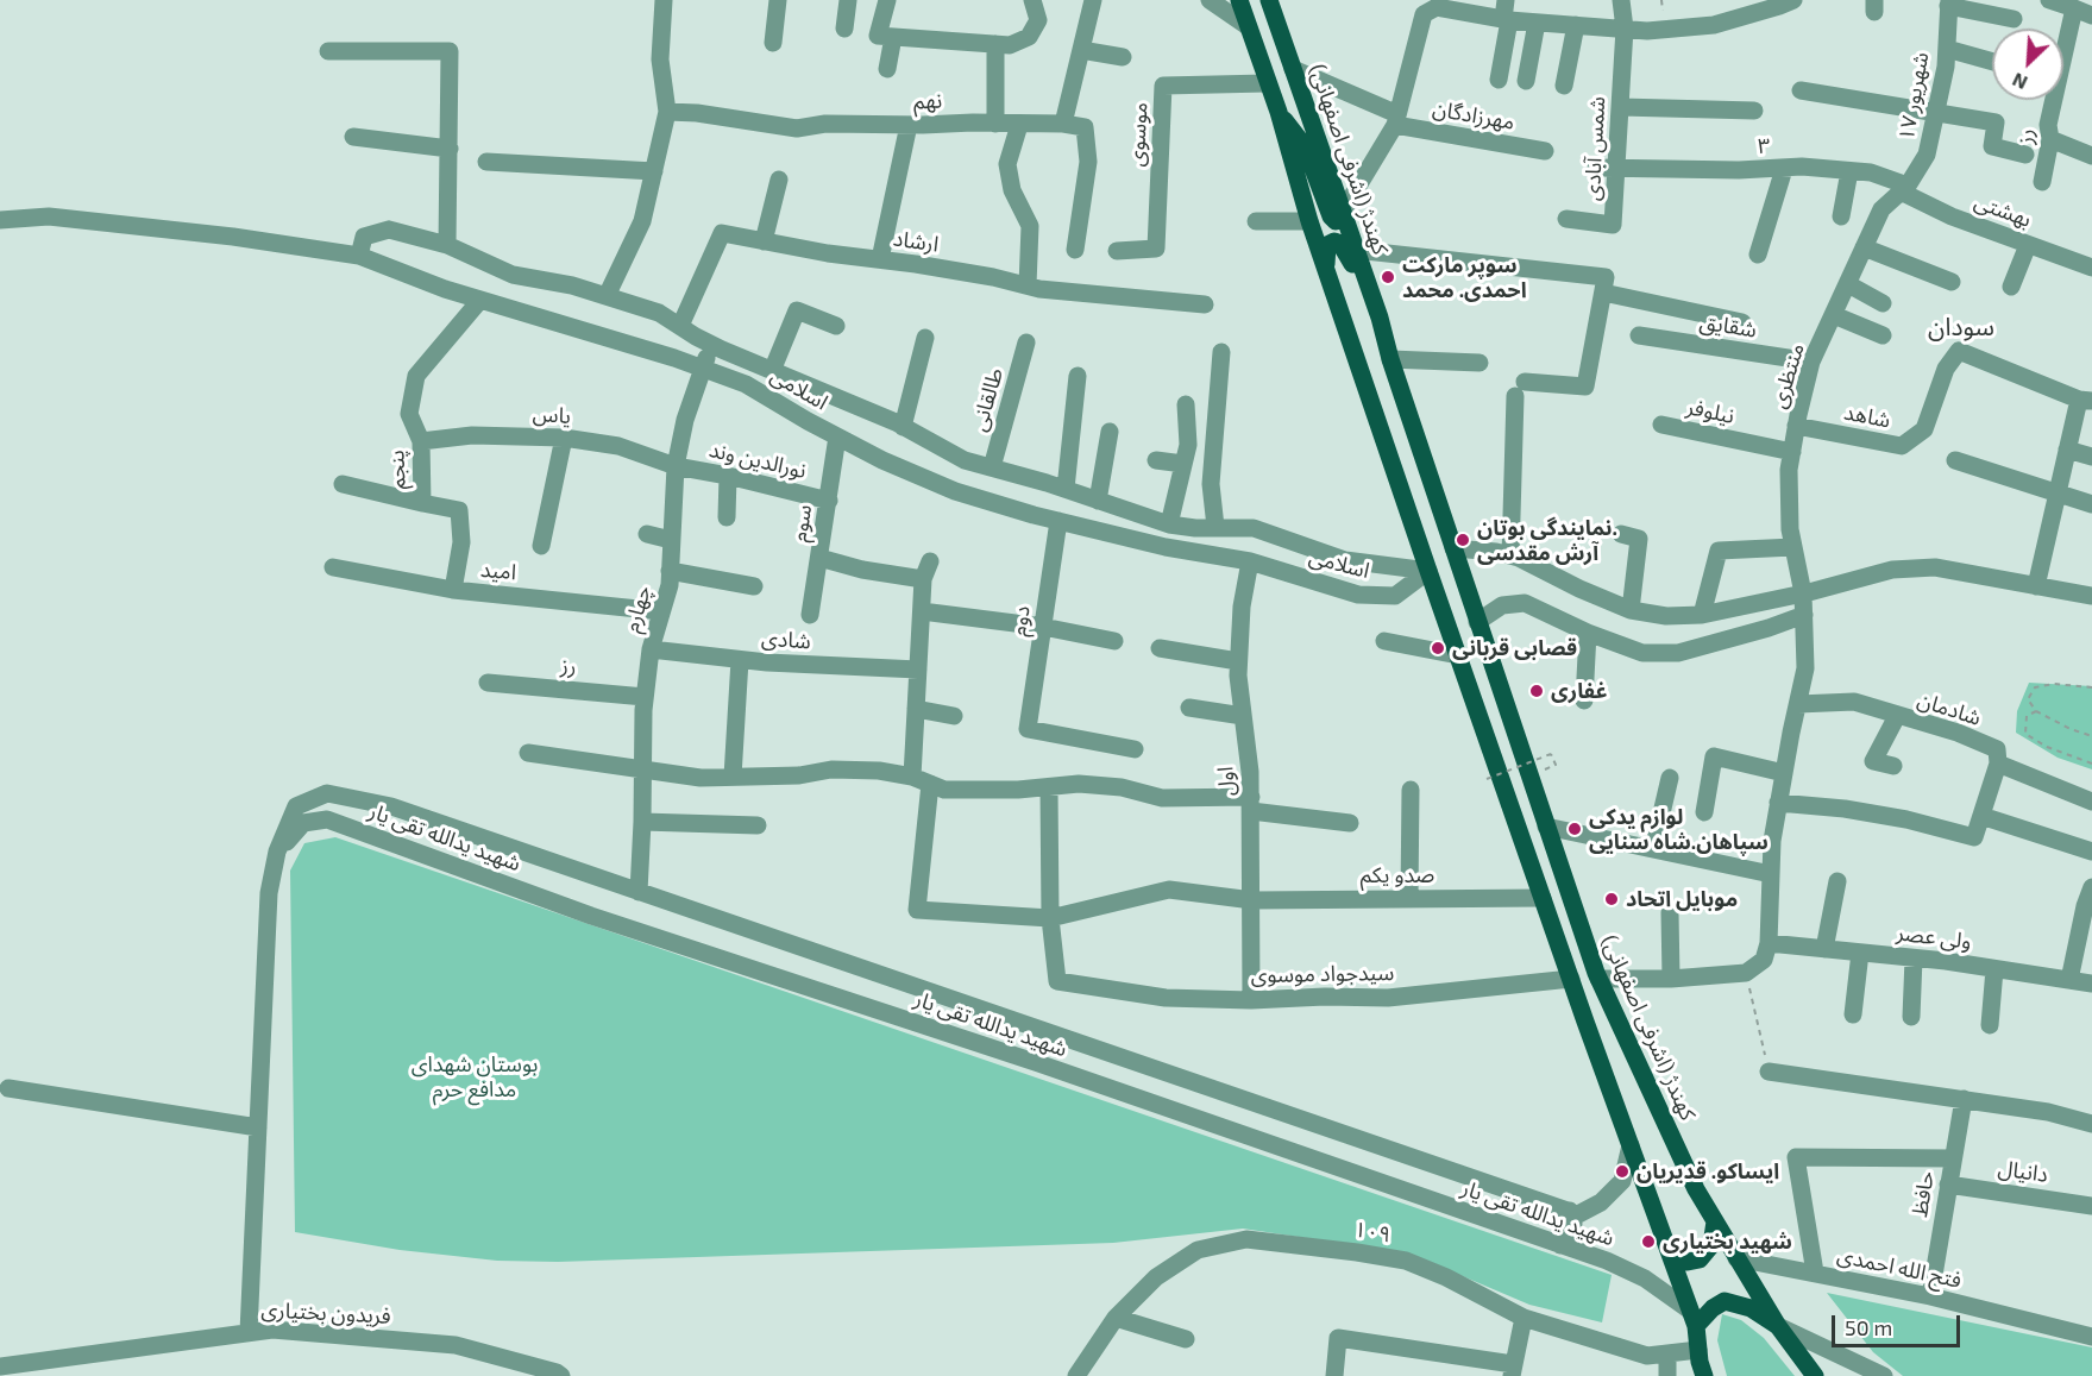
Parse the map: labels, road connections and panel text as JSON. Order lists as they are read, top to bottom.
{
  "streets": {
    "main road": ["کهندژ (اشرفی اصفهانی)"],
    "street": [
      "۱۷ شهریور",
      "نهم",
      "مهرزادگان",
      "موسوی",
      "رز",
      "۳",
      "شمس آبادی",
      "بهشتی",
      "ارشاد",
      "شقایق",
      "منتظری",
      "اسلامی",
      "طالقانی",
      "نیلوفر",
      "یاس",
      "شاهد",
      "نورالدین وند",
      "پنجم",
      "سوم",
      "امید",
      "چهارم",
      "دوم",
      "شادی",
      "شادمان",
      "اول",
      "شهید یدالله تقی یار",
      "صدو یکم",
      "ولی عصر",
      "سیدجواد موسوی",
      "دانیال",
      "حافظ",
      "۱۰۹",
      "فتح الله احمدی",
      "فریدون بختیاری"
    ]
  },
  "crossings": [
    ["۱۷ شهریور", "۳"],
    ["۱۷ شهریور", "بهشتی"],
    ["۱۷ شهریور", "منتظری"],
    ["رز", "چهارم"],
    ["۳", "شمس آبادی"],
    ["۳", "بهشتی"],
    ["۳", "منتظری"],
    ["کهندژ (اشرفی اصفهانی)", "فتح الله احمدی"],
    ["بهشتی", "منتظری"],
    ["ارشاد", "اسلامی"],
    ["شقایق", "منتظری"],
    ["منتظری", "نیلوفر"],
    ["منتظری", "شاهد"],
    ["منتظری", "شادمان"],
    ["منتظری", "ولی عصر"],
    ["اسلامی", "طالقانی"],
    ["اسلامی", "پنجم"],
    ["اسلامی", "سوم"],
    ["اسلامی", "چهارم"],
    ["اسلامی", "دوم"],
    ["اسلامی", "اول"],
    ["یاس", "نورالدین وند"],
    ["یاس", "پنجم"],
    ["یاس", "چهارم"],
    ["نورالدین وند", "سوم"],
    ["نورالدین وند", "چهارم"],
    ["پنجم", "امید"],
    ["امید", "چهارم"],
    ["چهارم", "شادی"],
    ["چهارم", "شهید یدالله تقی یار"],
    ["اول", "صدو یکم"],
    ["اول", "سیدجواد موسوی"],
    ["شهید یدالله تقی یار", "فریدون بختیاری"],
    ["صدو یکم", "سیدجواد موسوی"],
    ["دانیال", "حافظ"],
    ["حافظ", "فتح الله احمدی"]
  ],
  "districts": ["سودان"],
  "parks": ["بوستان شهدای مدافع حرم"],
  "places": [
    "سوپر مارکت احمدی. محمد",
    "نمایندگی بوتان. آرش مقدسی",
    "قصابی قربانی",
    "غفاری",
    "لوازم یدکی سپاهان.شاه سنایی",
    "موبایل اتحاد",
    "ایساکو. قدیریان",
    "شهید بختیاری"
  ],
  "scale_bar": "50 m",
  "north": "bottom left"
}
